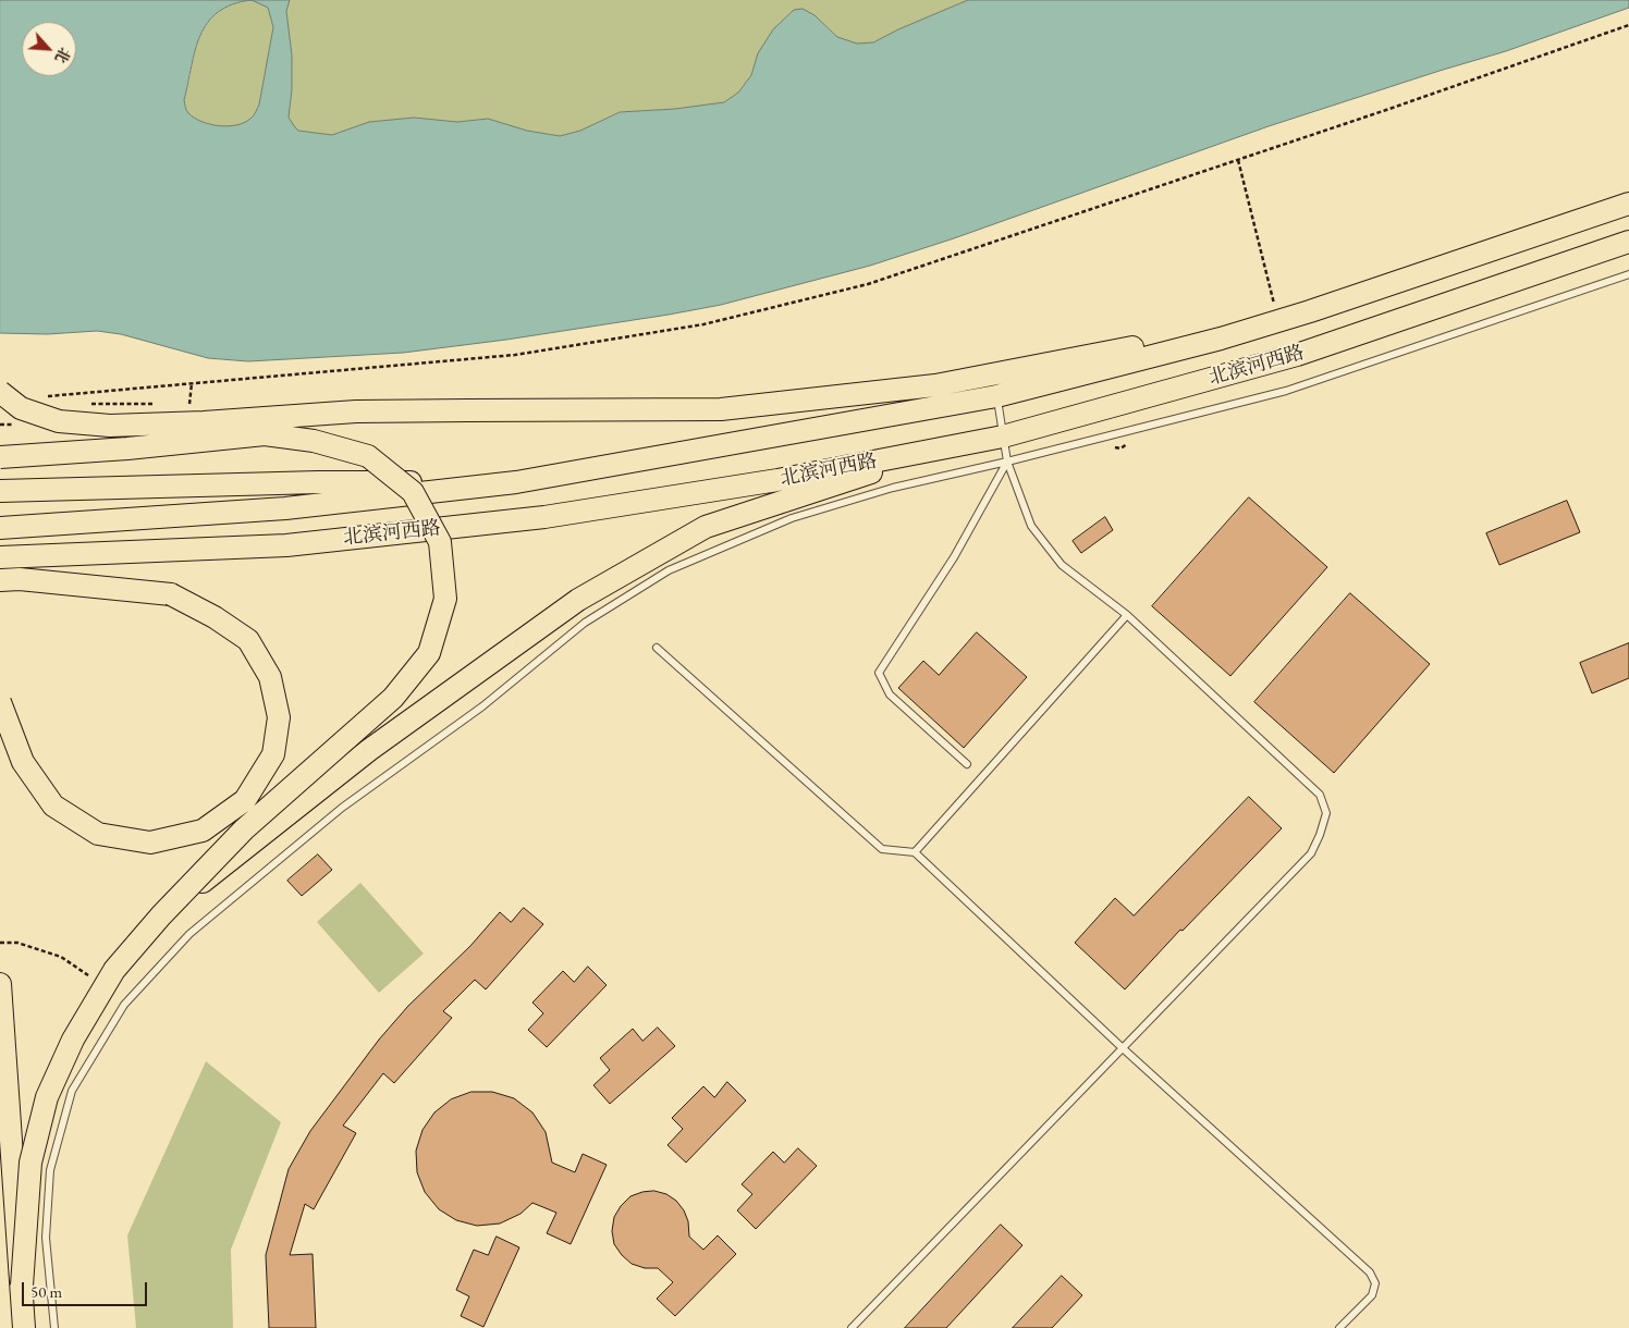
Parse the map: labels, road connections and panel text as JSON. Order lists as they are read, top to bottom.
{
  "streets": {
    "main road": ["北滨河西路"]
  },
  "scale_bar": "50 m",
  "north": "bottom right"
}
